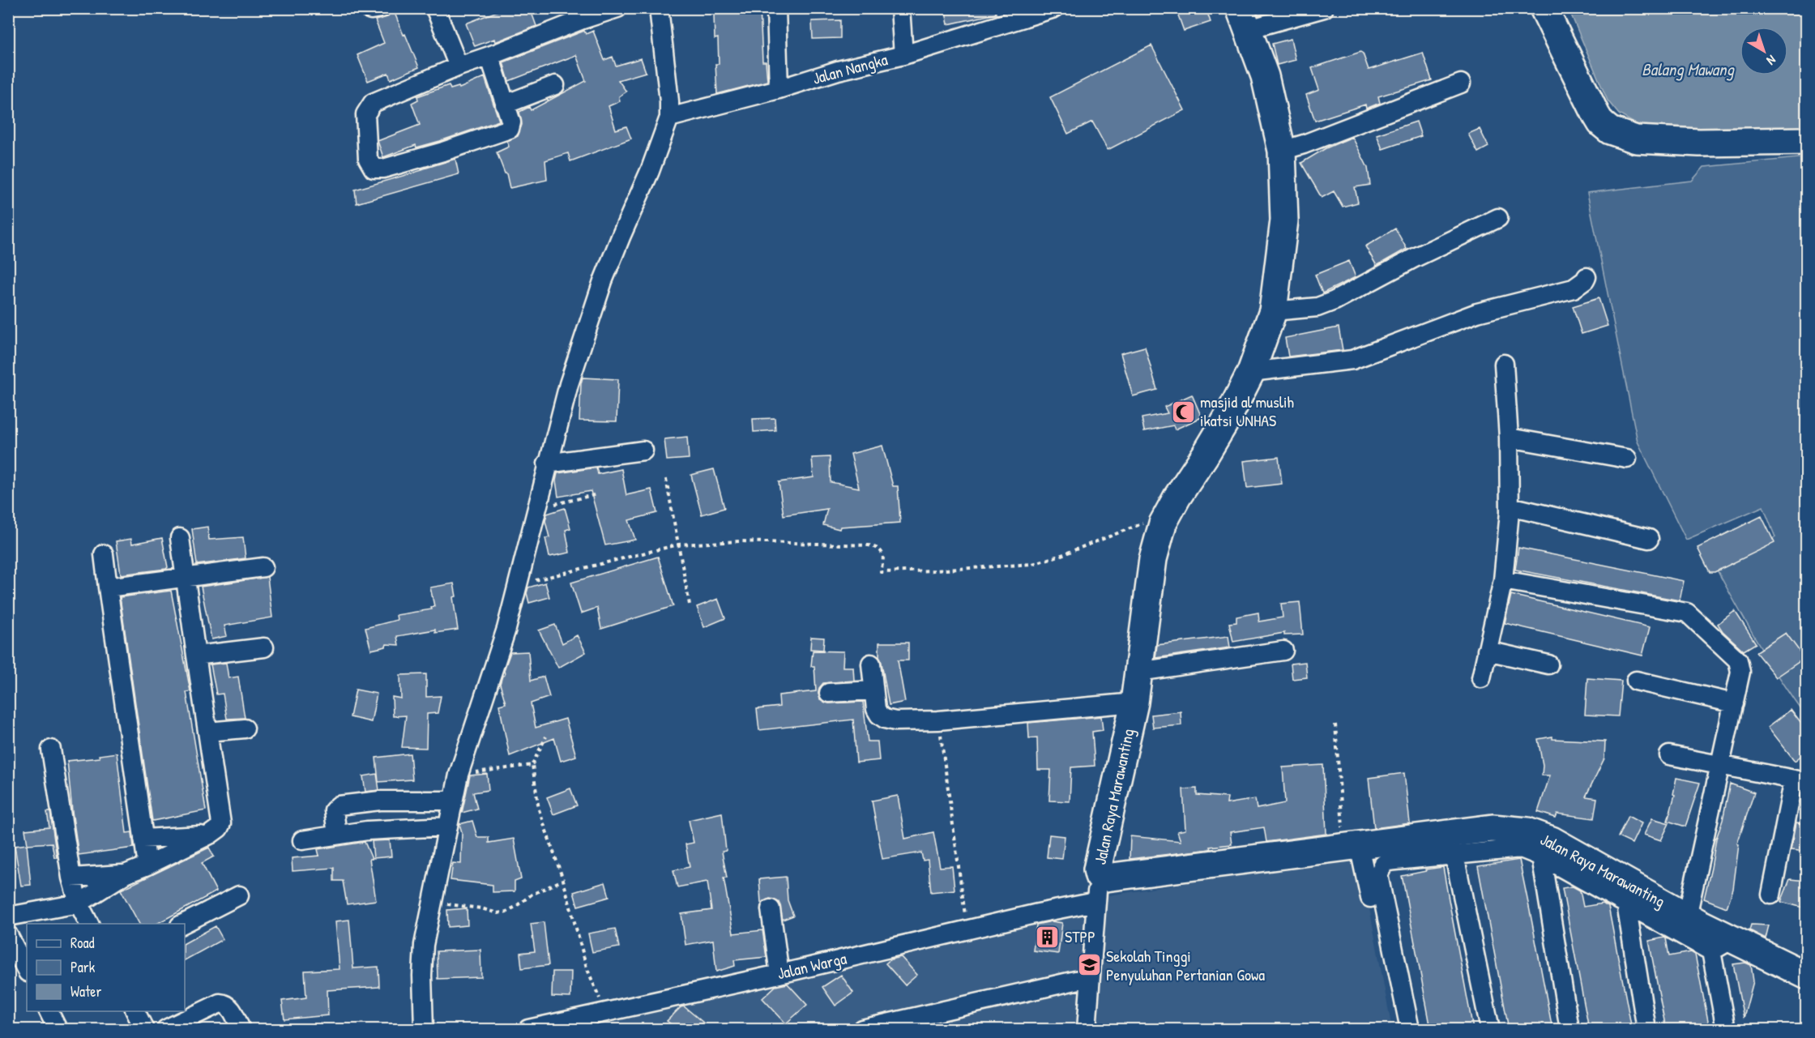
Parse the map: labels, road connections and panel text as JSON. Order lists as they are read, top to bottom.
{
  "streets": {
    "street": ["Jalan Nangka", "Jalan Raya Marawanting", "Jalan Warga"]
  },
  "water": ["Balang Mawang"],
  "places": {
    "mosque": ["masjid al muslih ikatsi UNHAS"],
    "building": ["STPP"],
    "school or university": ["Sekolah Tinggi Penyuluhan Pertanian Gowa"]
  },
  "legend": ["Road", "Park", "Water"],
  "north": "bottom right"
}
